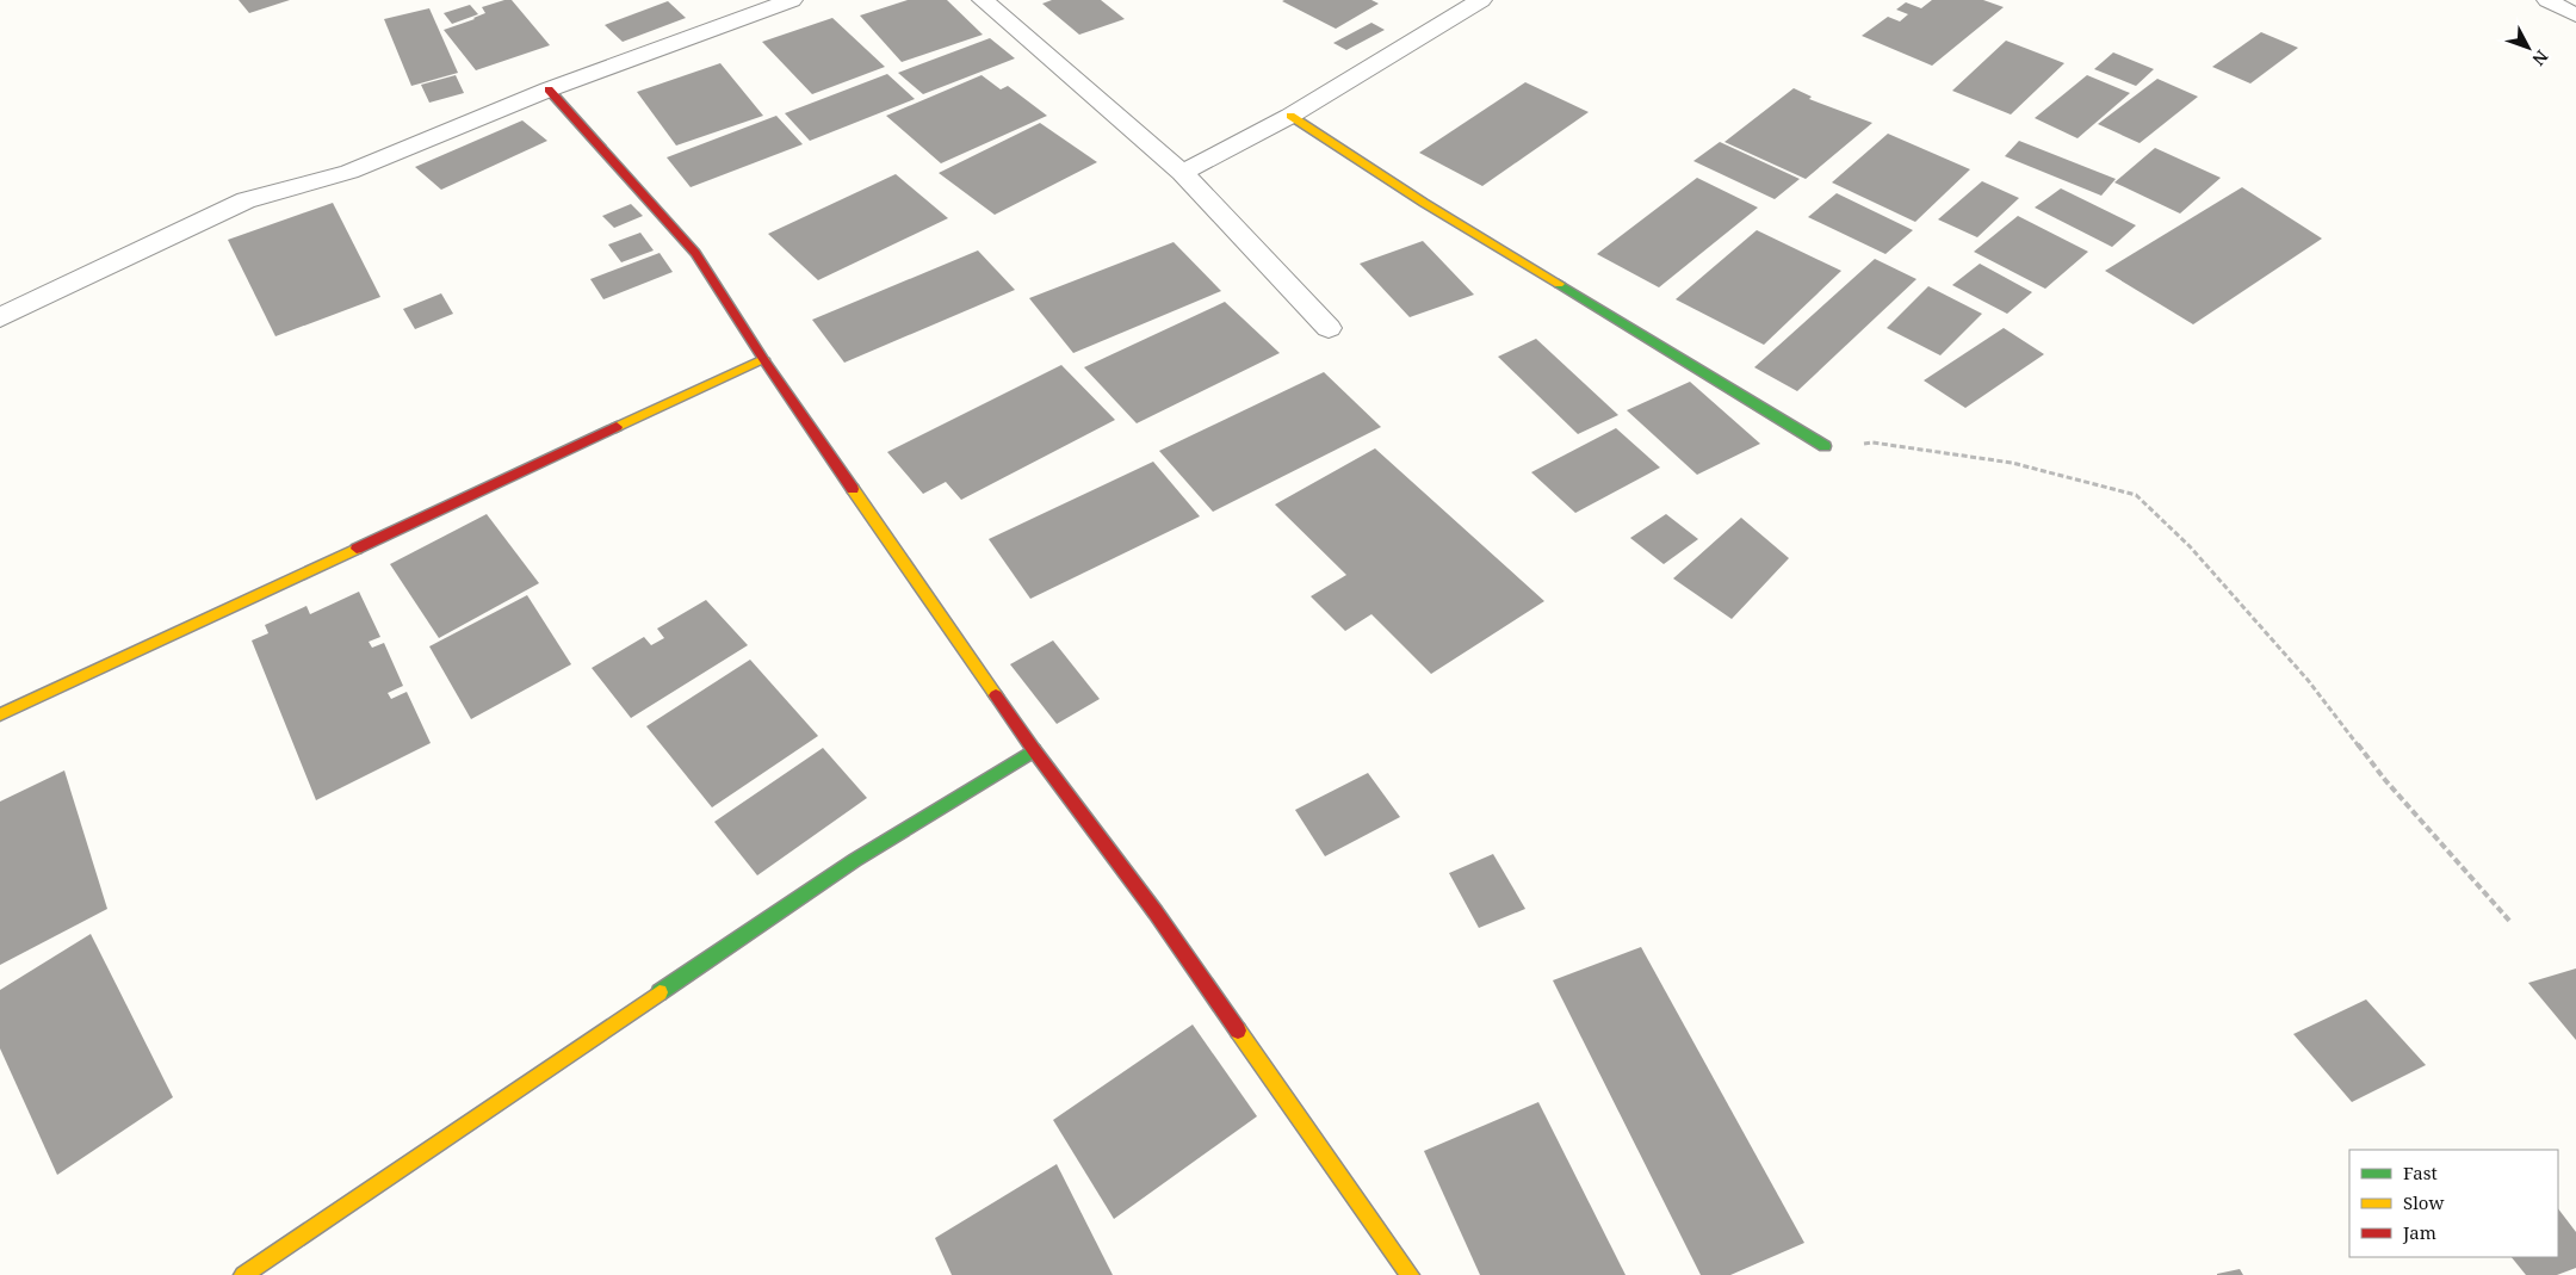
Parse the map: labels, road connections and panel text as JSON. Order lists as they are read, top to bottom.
{
  "legend": ["Fast", "Slow", "Jam"],
  "north": "bottom right"
}
